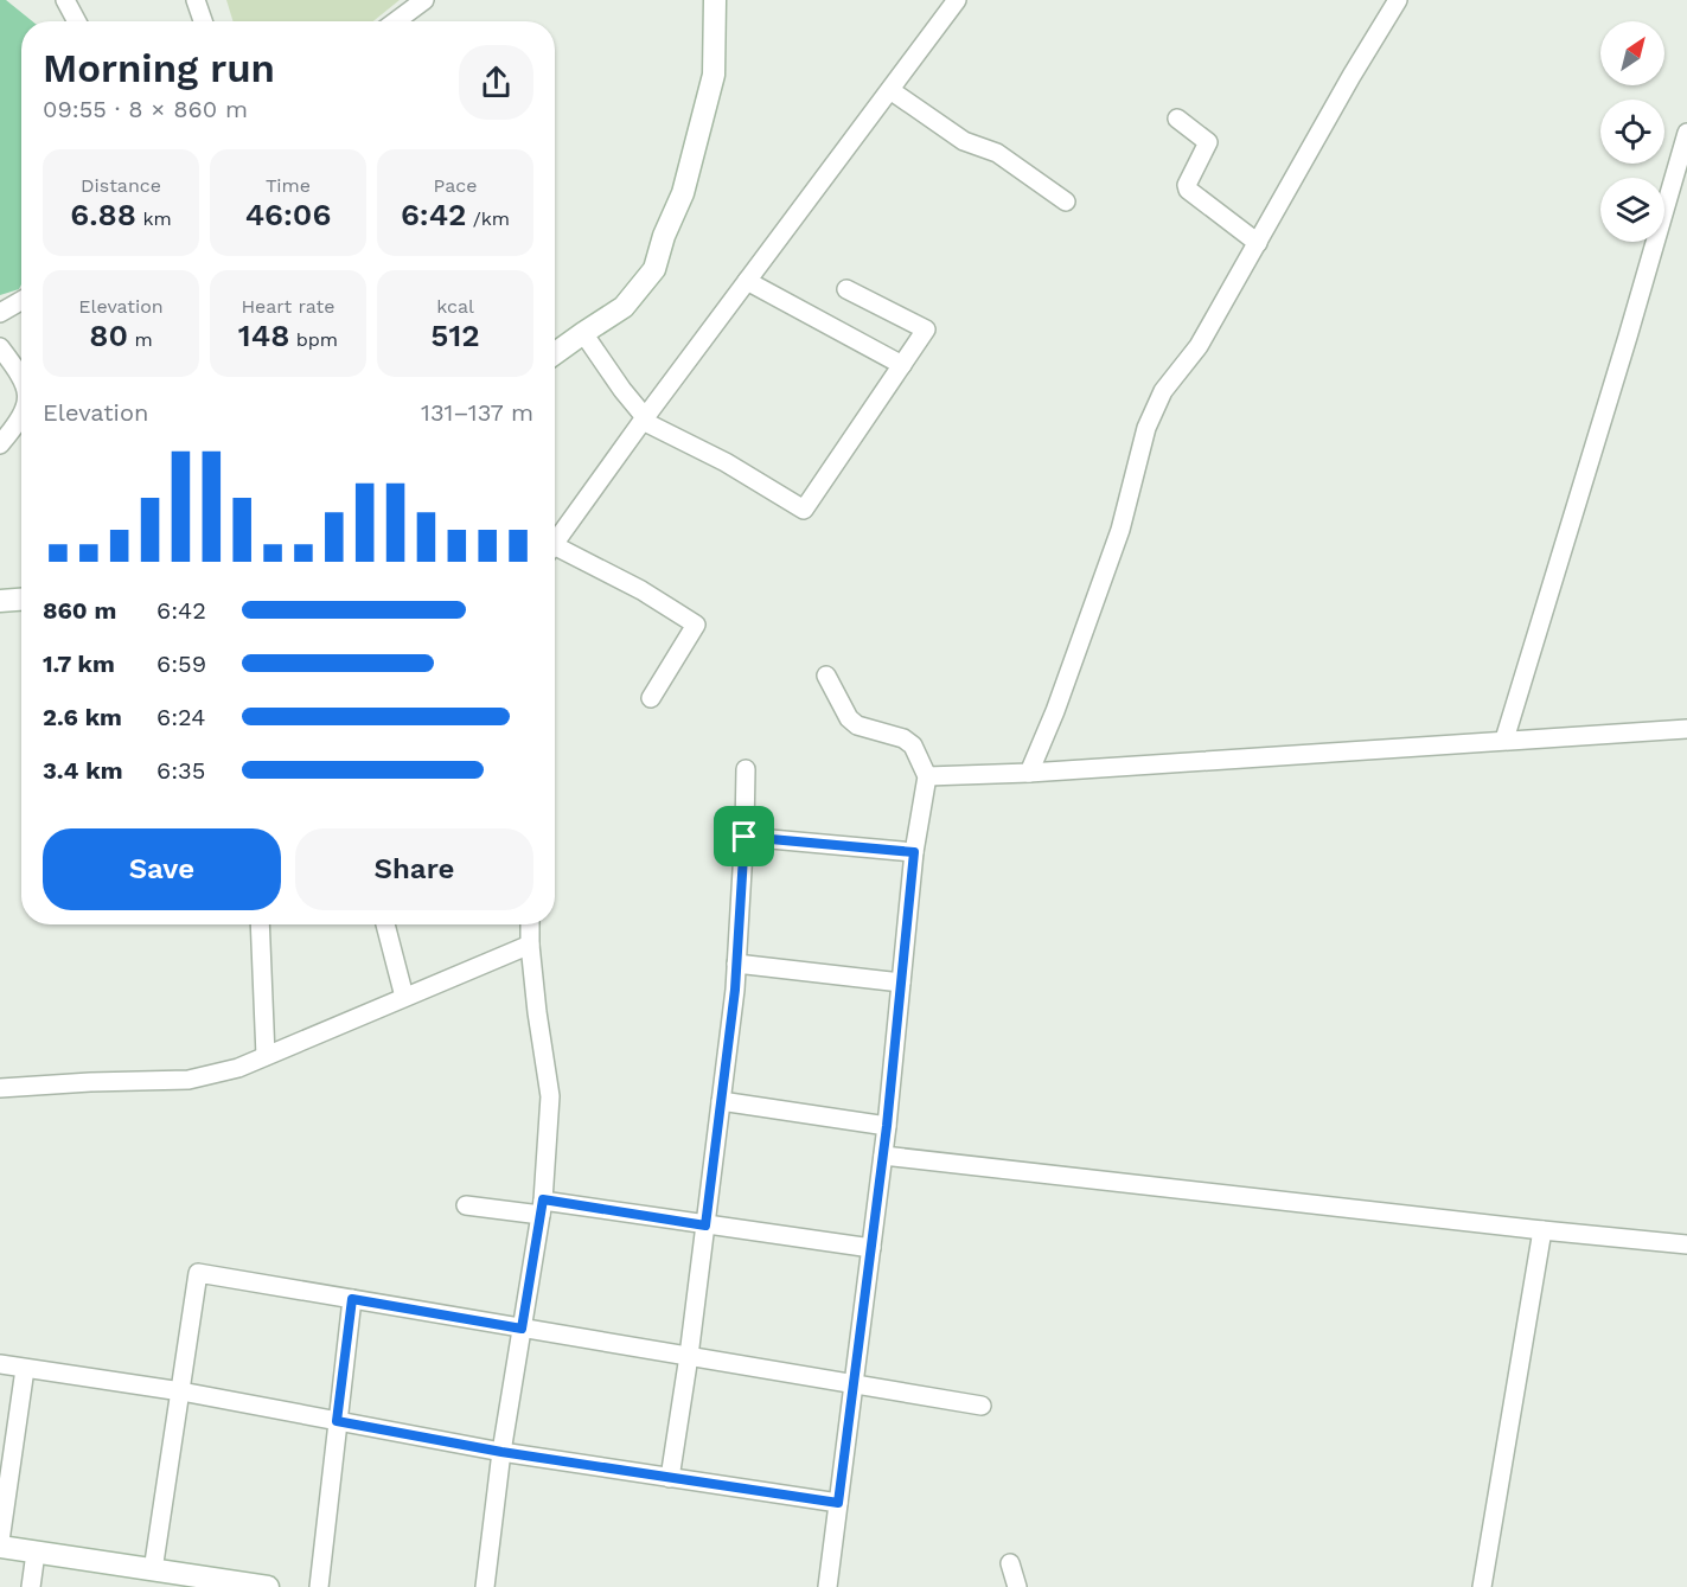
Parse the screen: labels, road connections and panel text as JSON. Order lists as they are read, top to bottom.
{
  "north": "top right",
  "page": {
    "heading": ["Morning run", "09:55 · 8 × 860 m"],
    "stats": [
      ["Distance", "6.88 km"],
      ["Time", "46:06"],
      ["Pace", "6:42 /km"],
      ["Elevation", "80 m"],
      ["Heart rate", "148 bpm"],
      ["kcal", "512"]
    ],
    "chart": ["Elevation", "131–137 m"],
    "list": [
      {
        "name": "860 m",
        "note": "6:42"
      },
      {
        "name": "1.7 km",
        "note": "6:59"
      },
      {
        "name": "2.6 km",
        "note": "6:24"
      },
      {
        "name": "3.4 km",
        "note": "6:35"
      }
    ],
    "buttons": ["Save", "Share"]
  }
}
